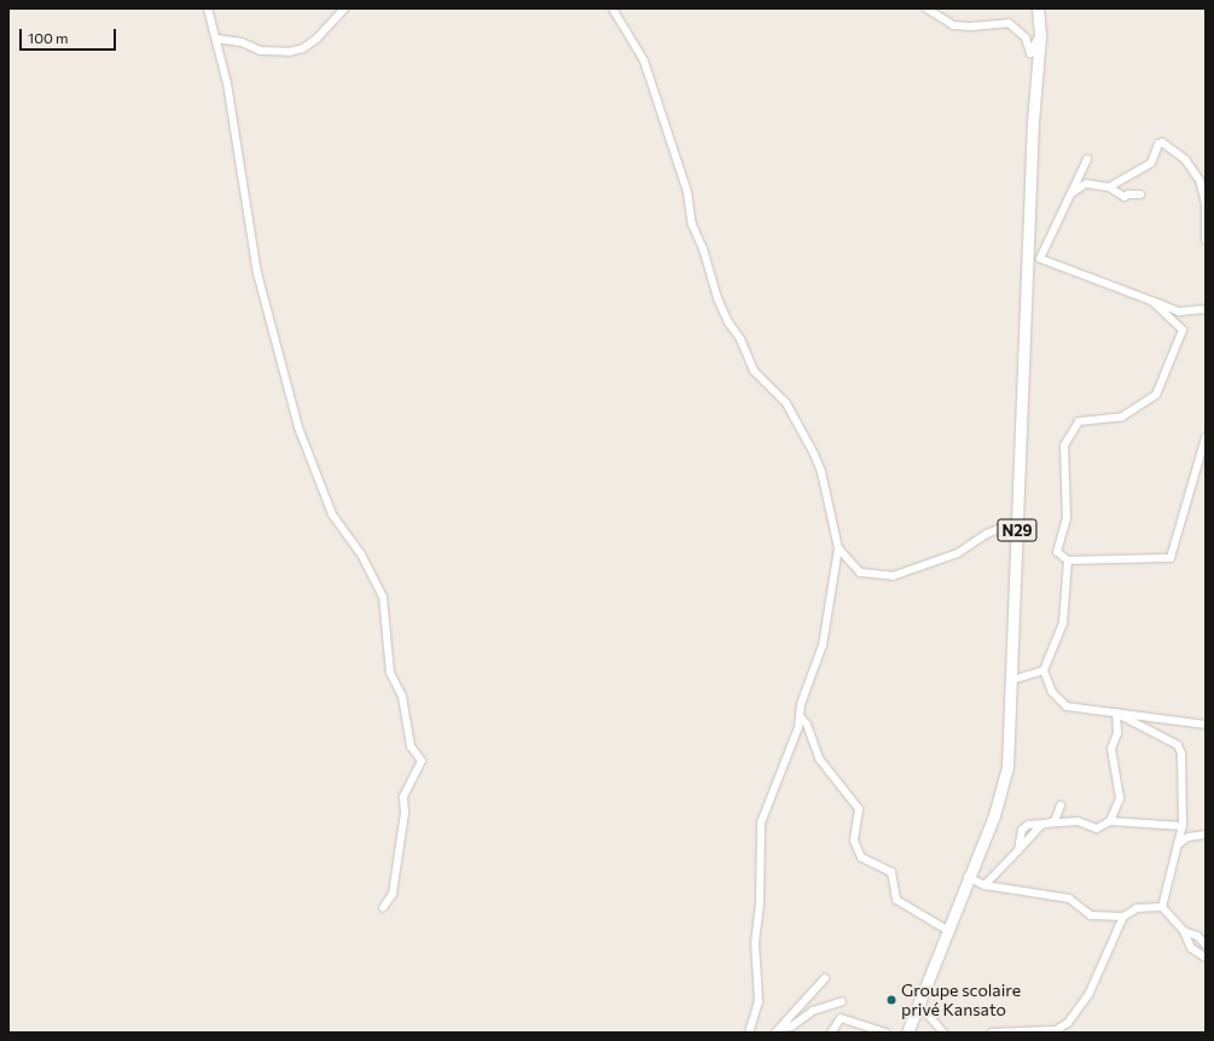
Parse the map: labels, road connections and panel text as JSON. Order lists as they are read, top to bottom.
{
  "streets": {
    "main road": ["N29"]
  },
  "places": ["Groupe scolaire privé Kansato"],
  "scale_bar": "100 m"
}
